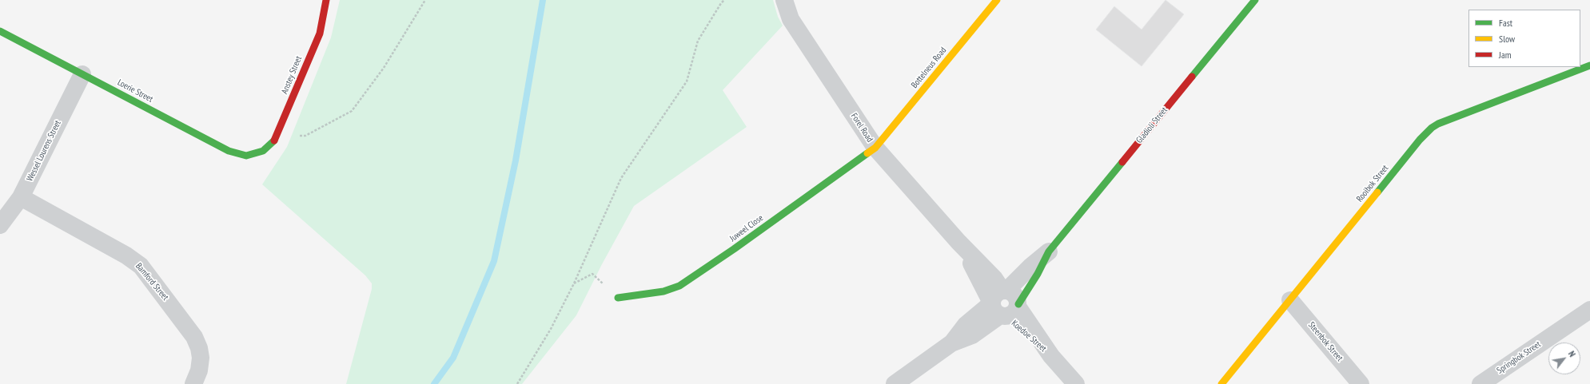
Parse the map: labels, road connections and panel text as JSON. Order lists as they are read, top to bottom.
{
  "streets": {
    "street": [
      "Bottelneus Road",
      "Anstey Street",
      "Loerie Street",
      "Gladioli Street",
      "Forel Road",
      "Wessel Lourens Street",
      "Rooibok Street",
      "Juweel Close",
      "Bamford Street",
      "Koedoe Street",
      "Steenbok Street",
      "Springbok Street"
    ]
  },
  "crossings": [
    ["Bottelneus Road", "Forel Road"],
    ["Bottelneus Road", "Juweel Close"],
    ["Anstey Street", "Loerie Street"],
    ["Loerie Street", "Wessel Lourens Street"],
    ["Gladioli Street", "Forel Road"],
    ["Gladioli Street", "Koedoe Street"],
    ["Forel Road", "Juweel Close"],
    ["Forel Road", "Koedoe Street"],
    ["Wessel Lourens Street", "Bamford Street"],
    ["Rooibok Street", "Steenbok Street"]
  ],
  "legend": ["Fast", "Slow", "Jam"],
  "north": "top right"
}
